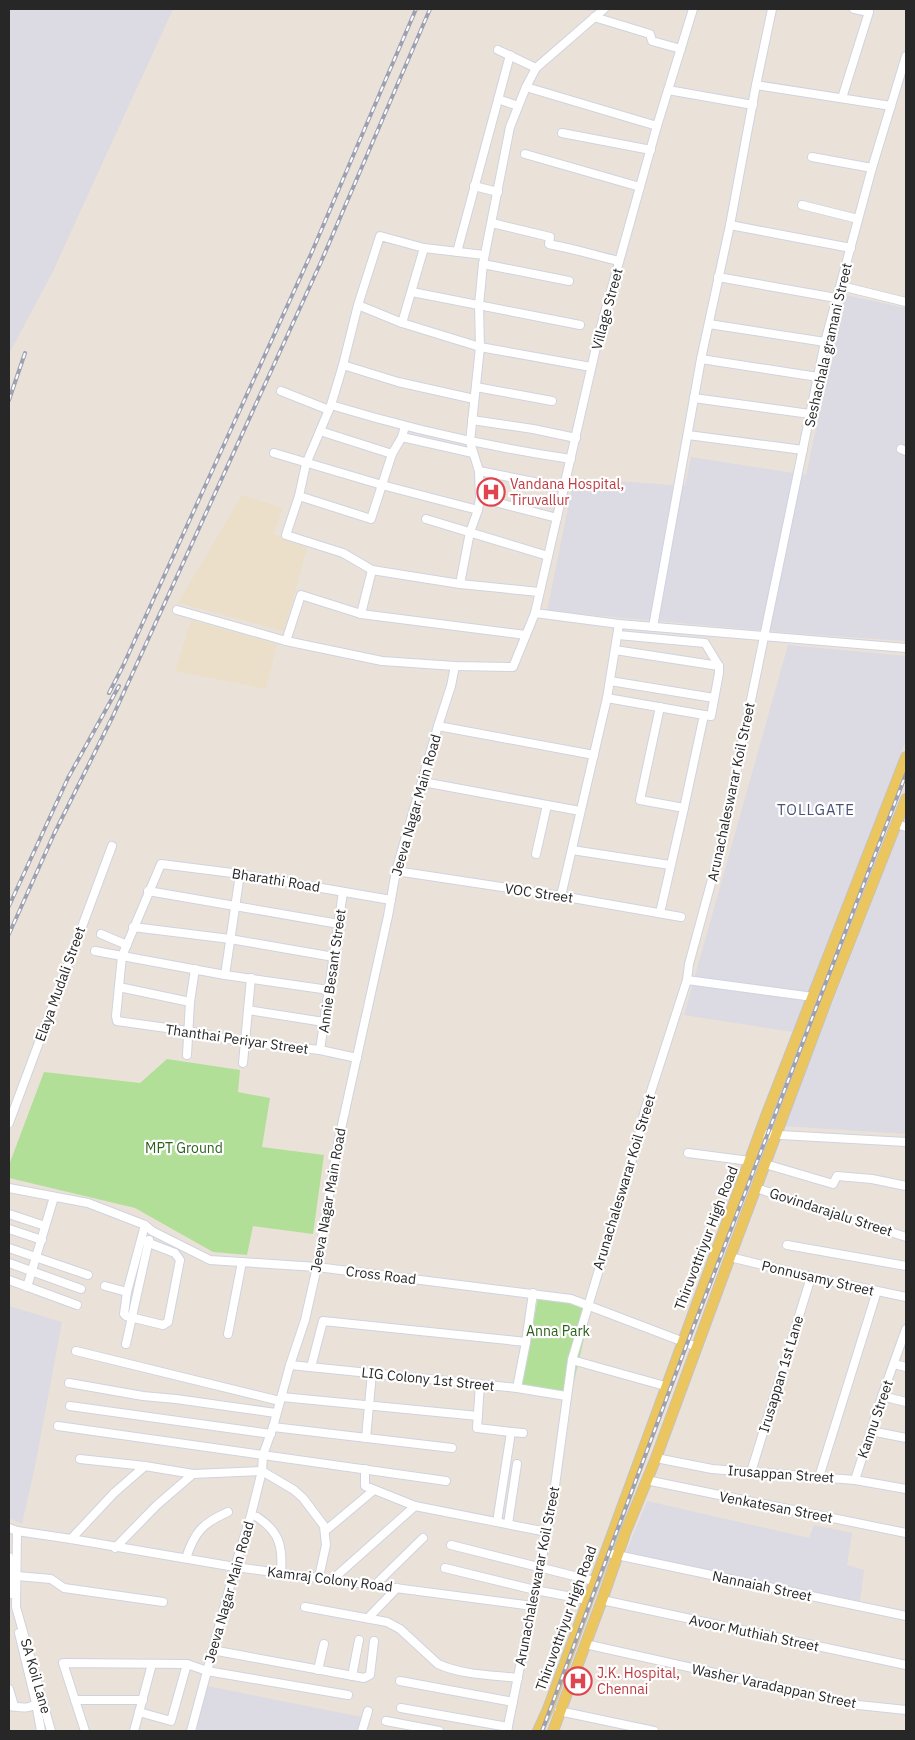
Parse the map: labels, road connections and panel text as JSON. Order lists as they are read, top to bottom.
{
  "streets": {
    "main road": ["Thiruvottriyur High Road"],
    "street": [
      "Village Street",
      "Seshachala gramani Street",
      "Arunachaleswarar Koil Street",
      "Jeeva Nagar Main Road",
      "Bharathi Road",
      "VOC Street",
      "Annie Besant Street",
      "Elaya Mudali Street",
      "Thanthai Periyar Street",
      "Govindarajalu Street",
      "Cross Road",
      "Ponnusamy Street",
      "Irusappan 1st Lane",
      "LIG Colony 1st Street",
      "Kannu Street",
      "Irusappan Street",
      "Venkatesan Street",
      "Kamraj Colony Road",
      "Nannaiah Street",
      "Avoor Muthiah Street",
      "SA Koil Lane",
      "Washer Varadappan Street"
    ]
  },
  "crossings": [
    ["Village Street", "Jeeva Nagar Main Road"],
    ["Seshachala gramani Street", "Arunachaleswarar Koil Street"],
    ["Arunachaleswarar Koil Street", "Cross Road"],
    ["Arunachaleswarar Koil Street", "LIG Colony 1st Street"],
    ["Arunachaleswarar Koil Street", "Kamraj Colony Road"],
    ["Jeeva Nagar Main Road", "Bharathi Road"],
    ["Jeeva Nagar Main Road", "VOC Street"],
    ["Jeeva Nagar Main Road", "Thanthai Periyar Street"],
    ["Jeeva Nagar Main Road", "Cross Road"],
    ["Jeeva Nagar Main Road", "LIG Colony 1st Street"],
    ["Jeeva Nagar Main Road", "Kamraj Colony Road"],
    ["Bharathi Road", "Annie Besant Street"],
    ["Annie Besant Street", "Thanthai Periyar Street"],
    ["Govindarajalu Street", "Thiruvottriyur High Road"],
    ["Thiruvottriyur High Road", "Cross Road"],
    ["Thiruvottriyur High Road", "Ponnusamy Street"],
    ["Thiruvottriyur High Road", "Irusappan Street"],
    ["Thiruvottriyur High Road", "Venkatesan Street"],
    ["Thiruvottriyur High Road", "Nannaiah Street"],
    ["Thiruvottriyur High Road", "Avoor Muthiah Street"],
    ["Thiruvottriyur High Road", "Washer Varadappan Street"],
    ["Ponnusamy Street", "Irusappan 1st Lane"],
    ["Irusappan 1st Lane", "Irusappan Street"],
    ["Kannu Street", "Irusappan Street"],
    ["Kamraj Colony Road", "SA Koil Lane"]
  ],
  "districts": ["TOLLGATE"],
  "parks": ["MPT Ground", "Anna Park"],
  "places": {
    "hospital": ["Vandana Hospital, Tiruvallur", "J.K. Hospital, Chennai"]
  }
}
